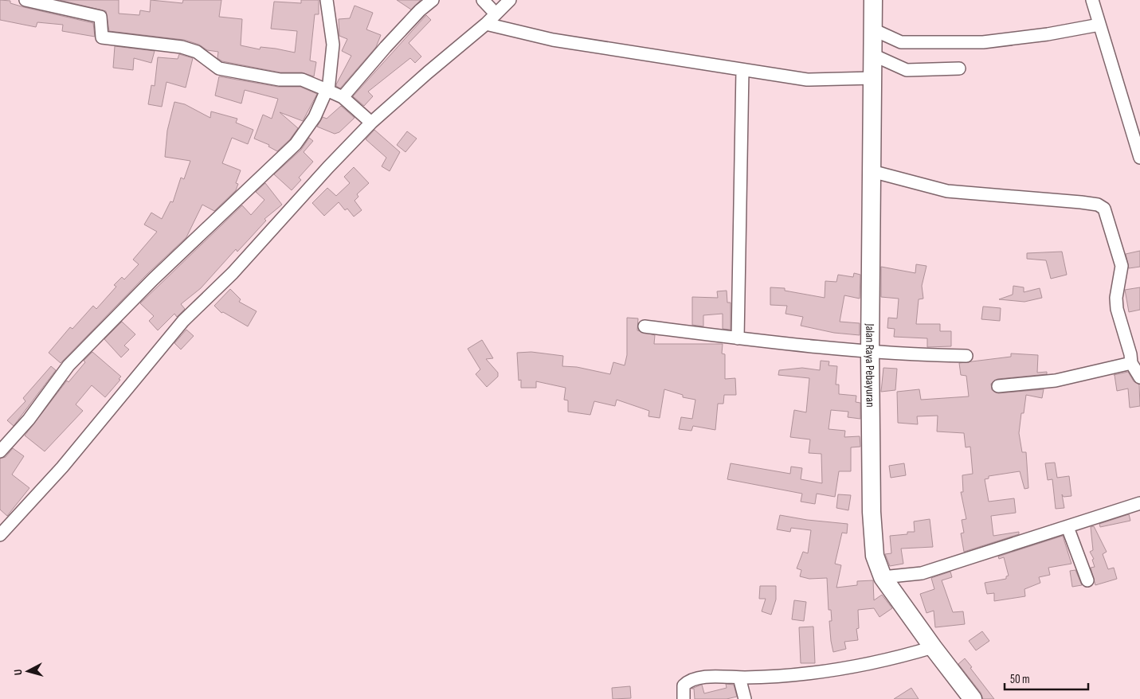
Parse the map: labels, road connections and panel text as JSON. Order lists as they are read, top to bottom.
{
  "streets": {
    "main road": ["Jalan Raya Pebayuran"]
  },
  "scale_bar": "50 m",
  "north": "left"
}
